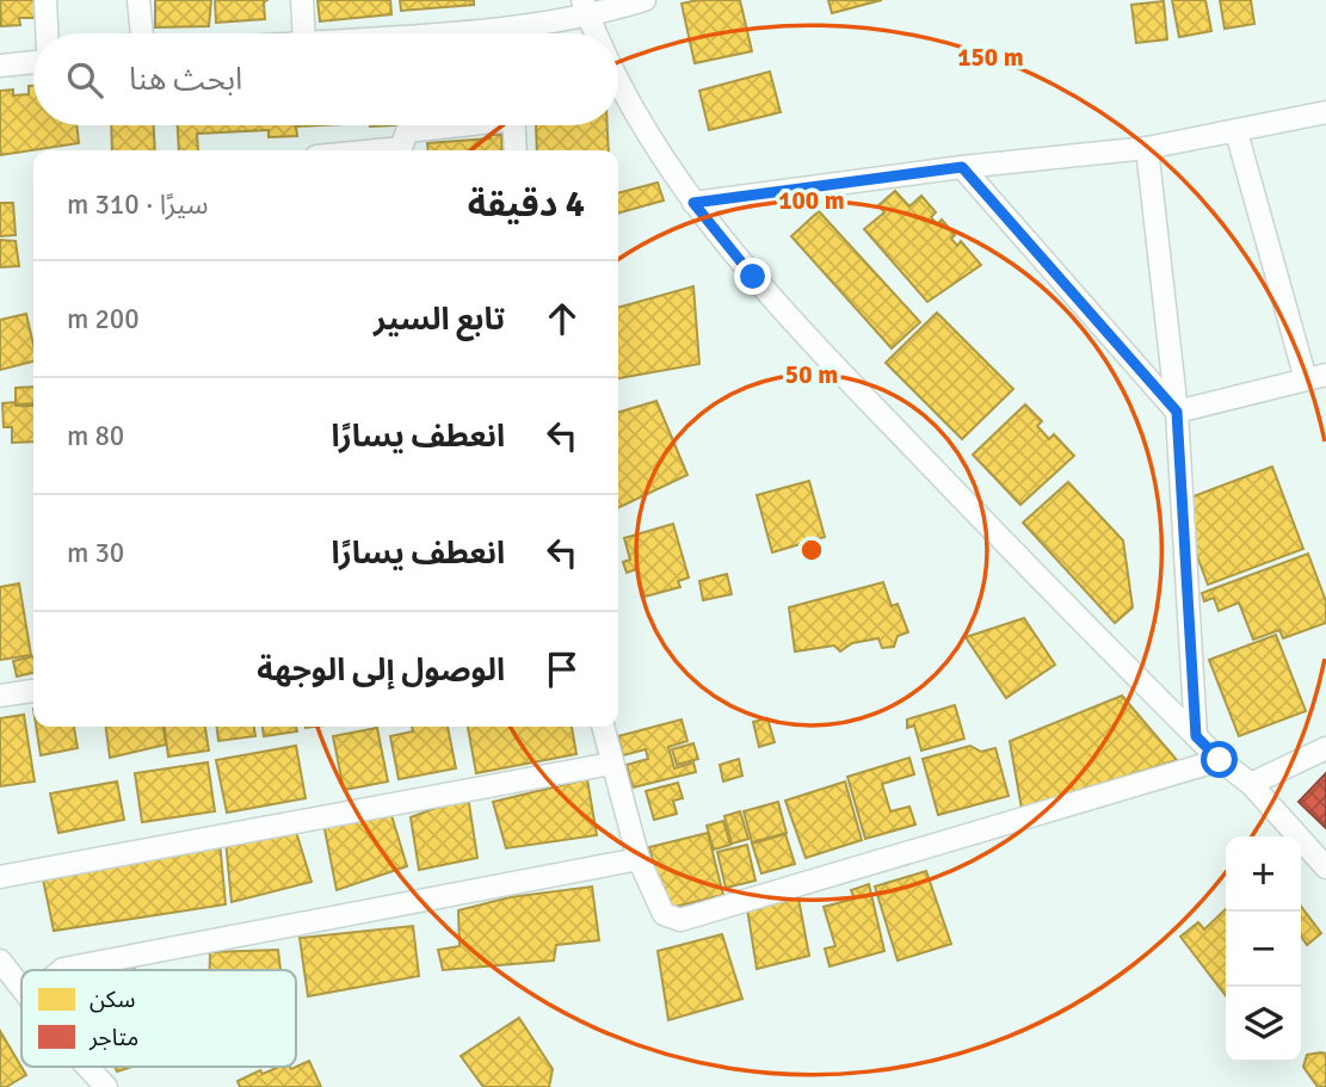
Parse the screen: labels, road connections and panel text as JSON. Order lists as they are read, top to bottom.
{
  "legend": ["سكن", "متاجر"],
  "page": {
    "search": "ابحث هنا",
    "heading": ["4 دقيقة", "سيرًا · 310 m"],
    "list": [
      ["تابع السير", "200 m"],
      ["انعطف يسارًا", "80 m"],
      ["انعطف يسارًا", "30 m"],
      "الوصول إلى الوجهة"
    ],
    "map_buttons": ["+", "−"]
  },
  "rings": ["150 m", "100 m", "50 m"]
}
